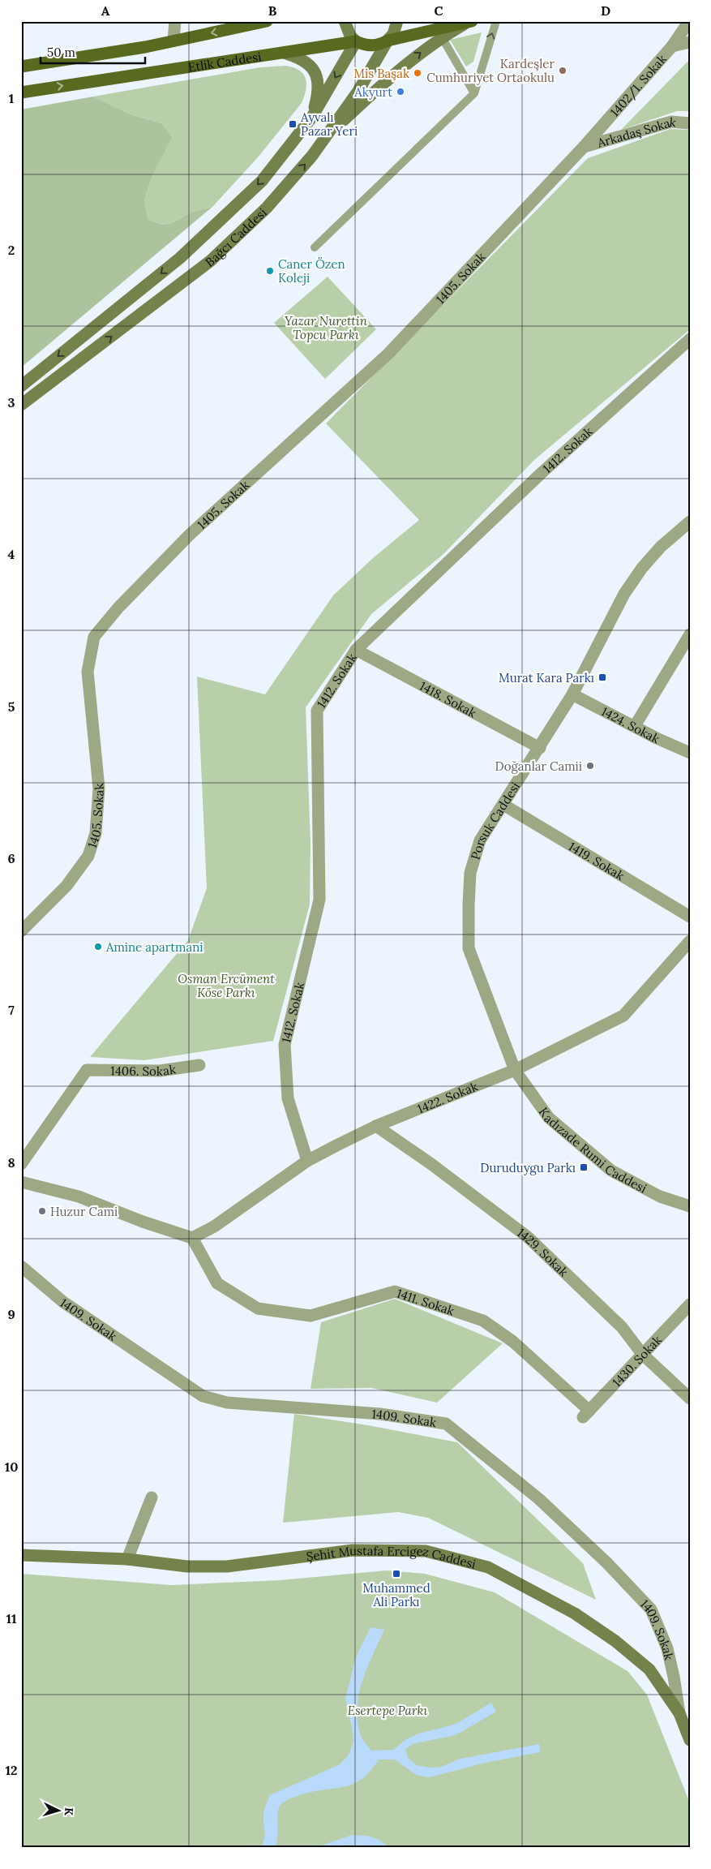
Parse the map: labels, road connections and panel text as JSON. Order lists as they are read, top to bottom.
{
  "streets": {
    "main road": ["Etlik Caddesi", "Bağcı Caddesi", "Şehit Mustafa Ercigez Caddesi"],
    "street": [
      "1402/1. Sokak",
      "Arkadaş Sokak",
      "1405. Sokak",
      "1412. Sokak",
      "1418. Sokak",
      "1424. Sokak",
      "Porsuk Caddesi",
      "1419. Sokak",
      "1406. Sokak",
      "1422. Sokak",
      "Kadızade Rumi Caddesi",
      "1429. Sokak",
      "1411. Sokak",
      "1409. Sokak",
      "1430. Sokak"
    ]
  },
  "crossings": [
    ["Etlik Caddesi", "Bağcı Caddesi"],
    ["1402/1. Sokak", "Arkadaş Sokak"],
    ["1402/1. Sokak", "1405. Sokak"],
    ["Arkadaş Sokak", "1405. Sokak"],
    ["1412. Sokak", "1418. Sokak"],
    ["1412. Sokak", "1422. Sokak"],
    ["1418. Sokak", "Porsuk Caddesi"],
    ["1424. Sokak", "Porsuk Caddesi"],
    ["Porsuk Caddesi", "1419. Sokak"],
    ["Porsuk Caddesi", "1422. Sokak"],
    ["Porsuk Caddesi", "Kadızade Rumi Caddesi"],
    ["1422. Sokak", "Kadızade Rumi Caddesi"],
    ["1422. Sokak", "1429. Sokak"],
    ["1422. Sokak", "1411. Sokak"],
    ["1429. Sokak", "1430. Sokak"],
    ["1411. Sokak", "1430. Sokak"],
    ["1409. Sokak", "Şehit Mustafa Ercigez Caddesi"]
  ],
  "parks": ["Yazar Nurettin Topcu Parkı", "Osman Ercüment Köse Parkı", "Esertepe Parkı"],
  "places": {
    "other": [
      "Kardeşler Cumhuriyet Ortaokulu",
      "Mis Başak",
      "Akyurt",
      "Caner Özen Koleji",
      "Doğanlar Camii",
      "Amine apartmani",
      "Huzur Cami"
    ],
    "transit": [
      "Ayvalı Pazar Yeri",
      "Murat Kara Parkı",
      "Duruduygu Parkı",
      "Muhammed Ali Parkı"
    ]
  },
  "scale_bar": "50 m",
  "north": "right",
  "grid": {
    "columns": [
      "A",
      "B",
      "C",
      "D"
    ],
    "rows": [
      "1",
      "2",
      "3",
      "4",
      "5",
      "6",
      "7",
      "8",
      "9",
      "10",
      "11",
      "12"
    ]
  }
}
